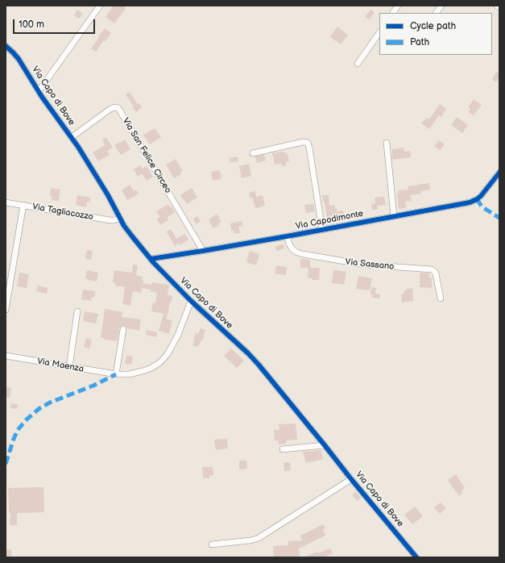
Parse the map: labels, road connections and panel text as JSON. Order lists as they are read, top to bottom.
{
  "streets": {
    "street": [
      "Via Capo di Bove",
      "Via San Felice Circeo",
      "Via Tagliacozzo",
      "Via Capodimonte",
      "Via Sassano",
      "Via Maenza"
    ]
  },
  "crossings": [
    ["Via Capo di Bove", "Via San Felice Circeo"],
    ["Via Capo di Bove", "Via Tagliacozzo"],
    ["Via Capo di Bove", "Via Capodimonte"],
    ["Via Capo di Bove", "Via Maenza"],
    ["Via San Felice Circeo", "Via Capodimonte"],
    ["Via Capodimonte", "Via Sassano"]
  ],
  "legend": ["Cycle path", "Path"],
  "scale_bar": "100 m"
}
